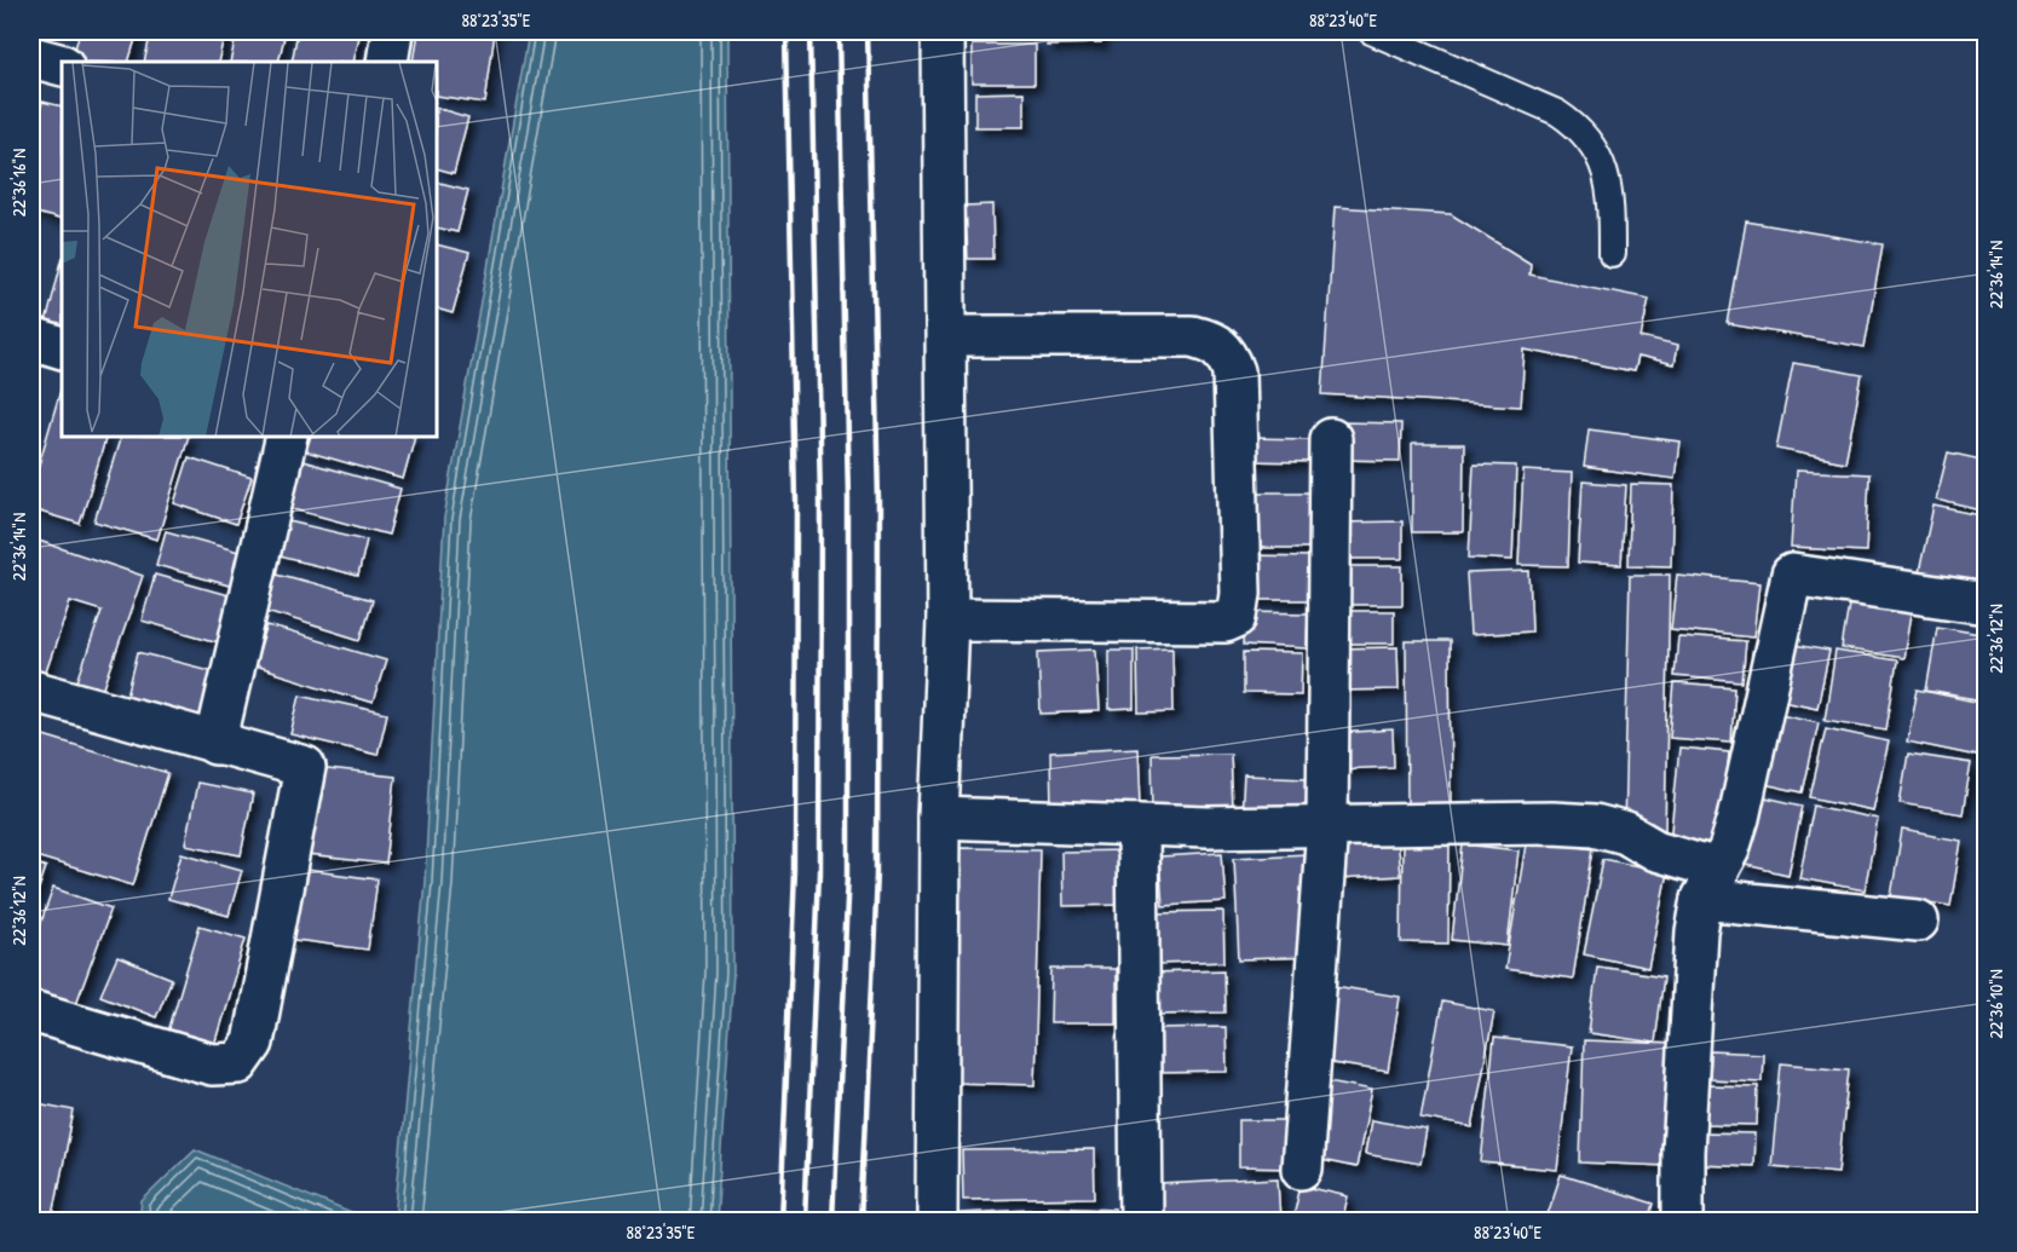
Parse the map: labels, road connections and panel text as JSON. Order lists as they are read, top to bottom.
{
  "coordinates": [
    "88°23'35\"E",
    "88°23'40\"E",
    "22°36'16\"N",
    "22°36'14\"N",
    "22°36'12\"N",
    "22°36'10\"N"
  ]
}
